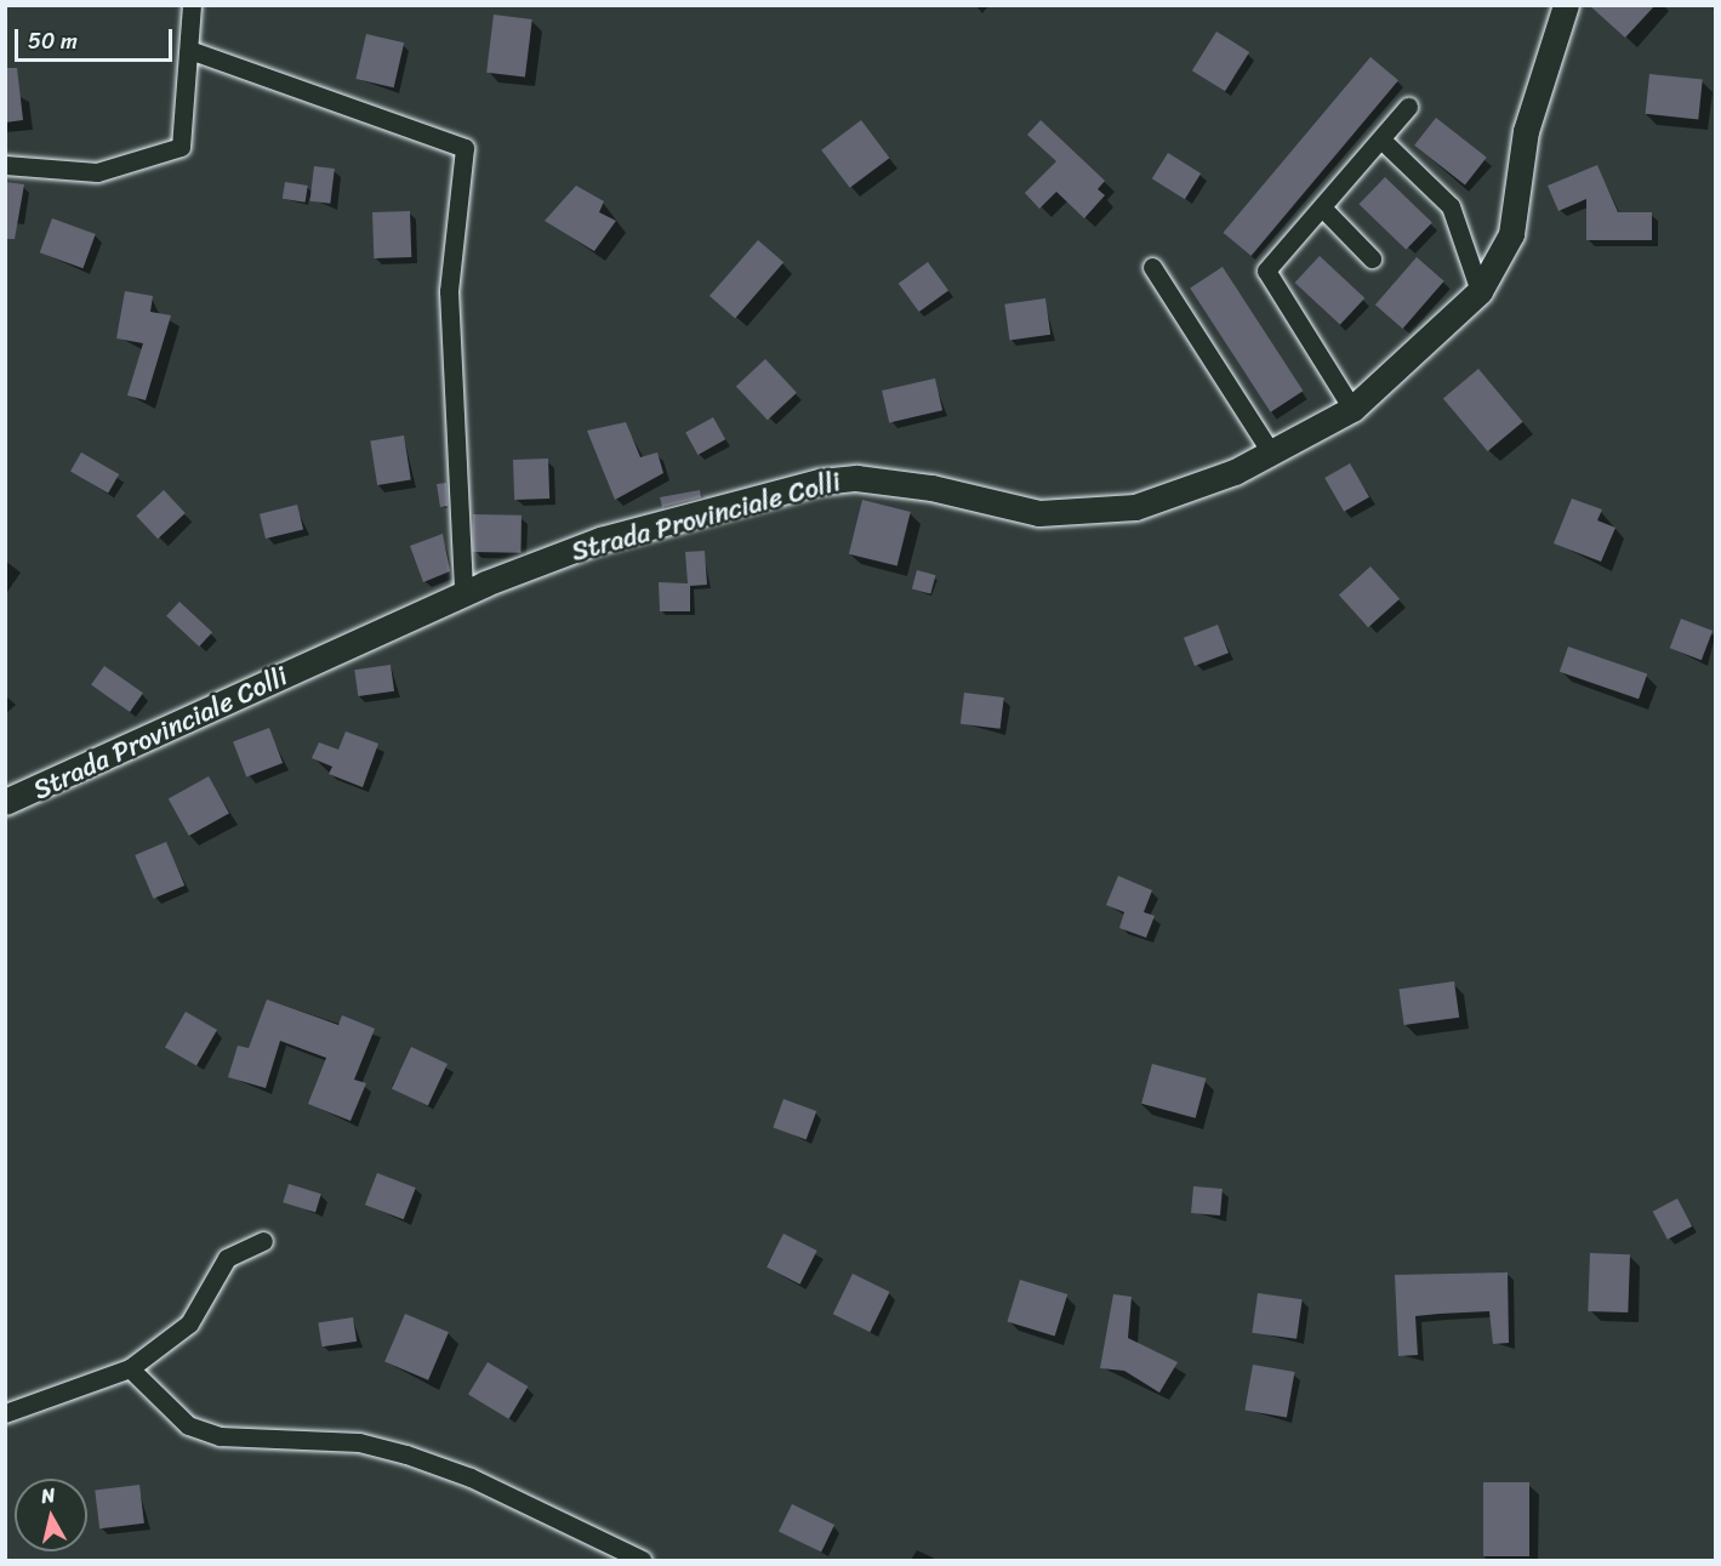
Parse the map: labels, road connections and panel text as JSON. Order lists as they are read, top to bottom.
{
  "streets": {
    "street": ["Strada Provinciale Colli"]
  },
  "scale_bar": "50 m",
  "north": "top"
}
